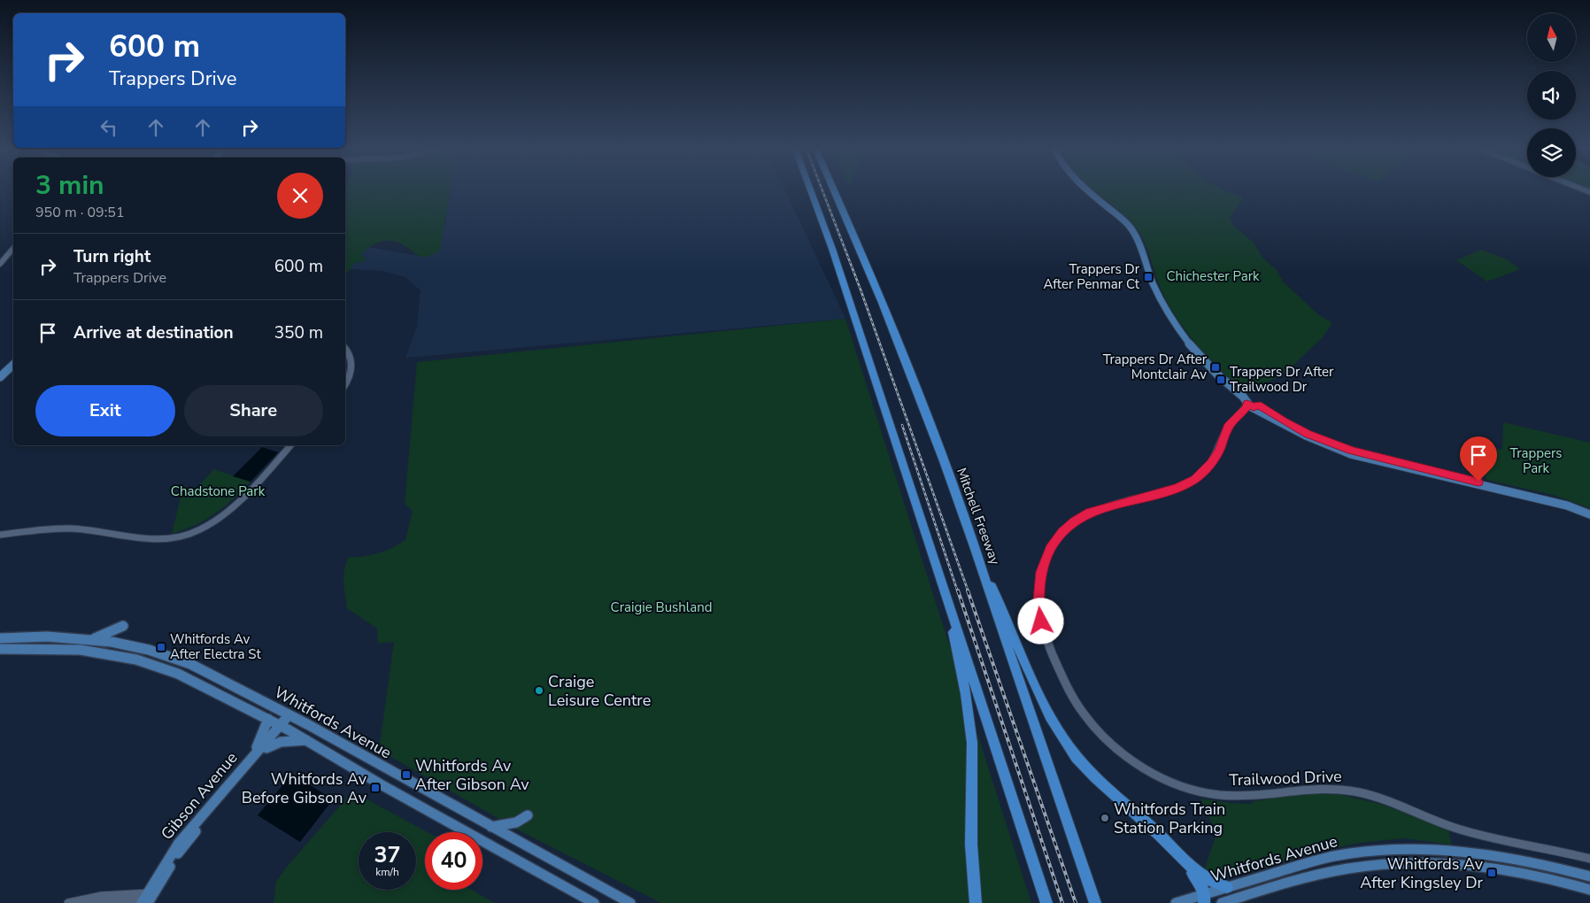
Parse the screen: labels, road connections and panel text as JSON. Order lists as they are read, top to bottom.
{
  "streets": {
    "highway": ["Mitchell Freeway"],
    "main road": ["Whitfords Avenue", "Gibson Avenue"],
    "street": ["Trailwood Drive"]
  },
  "crossings": [
    ["Whitfords Avenue", "Gibson Avenue"]
  ],
  "parks": [
    "Chichester Park",
    "Trappers Park",
    "Chadstone Park",
    "Craigie Bushland"
  ],
  "places": {
    "transit": [
      "Trappers Dr After Penmar Ct",
      "Trappers Dr After Montclair Av",
      "Trappers Dr After Trailwood Dr",
      "Whitfords Av After Electra St",
      "Whitfords Av After Gibson Av",
      "Whitfords Av Before Gibson Av",
      "Whitfords Av After Kingsley Dr"
    ],
    "other": ["Craige Leisure Centre", "Whitfords Train Station Parking"]
  },
  "north": "top",
  "page": {
    "turn": ["600 m", "Trappers Drive"],
    "heading": ["3 min", "950 m · 09:51"],
    "list": [
      {
        "name": "Turn right",
        "note": "Trappers Drive",
        "value": "600 m"
      },
      {
        "name": "Arrive at destination",
        "value": "350 m"
      }
    ],
    "buttons": ["Exit", "Share"],
    "speed": "37 km/h",
    "limit": "40"
  }
}
